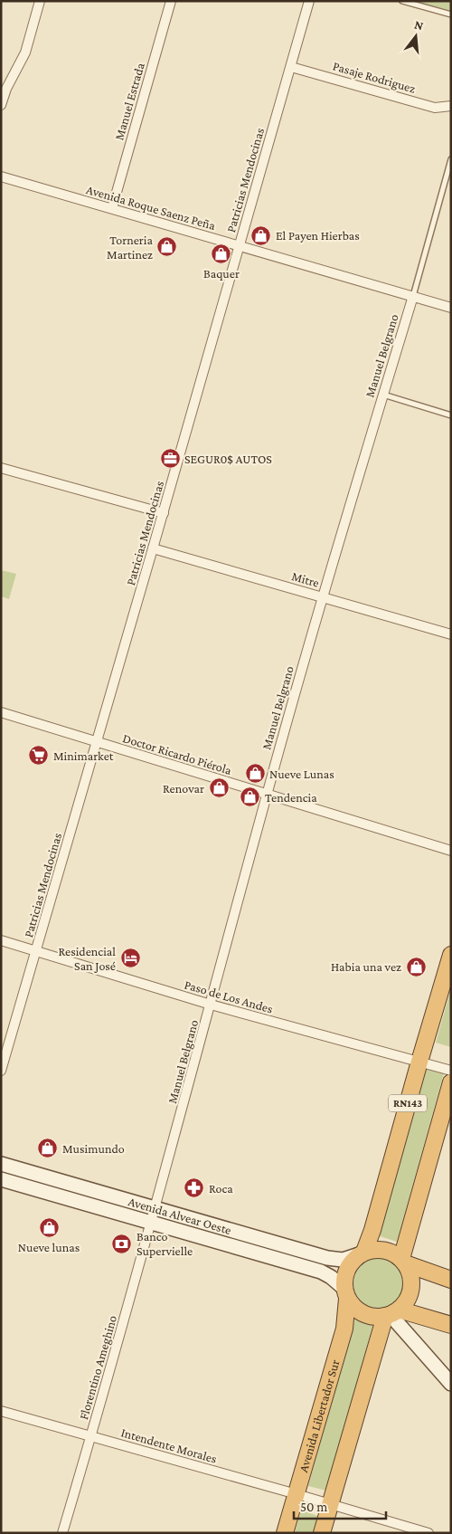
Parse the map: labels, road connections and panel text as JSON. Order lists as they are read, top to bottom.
{
  "streets": {
    "highway": ["RN143", "Avenida Libertador Sur"],
    "main road": ["Avenida Alvear Oeste"],
    "street": [
      "Pasaje Rodriguez",
      "Manuel Estrada",
      "Patricias Mendocinas",
      "Avenida Roque Saenz Peña",
      "Manuel Belgrano",
      "Mitre",
      "Doctor Ricardo Piérola",
      "Paso de Los Andes",
      "Florentino Ameghino",
      "Intendente Morales"
    ]
  },
  "crossings": [
    ["Pasaje Rodriguez", "Patricias Mendocinas"],
    ["Manuel Estrada", "Avenida Roque Saenz Peña"],
    ["Patricias Mendocinas", "Avenida Roque Saenz Peña"],
    ["Patricias Mendocinas", "Mitre"],
    ["Patricias Mendocinas", "Doctor Ricardo Piérola"],
    ["Patricias Mendocinas", "Paso de Los Andes"],
    ["Avenida Roque Saenz Peña", "Manuel Belgrano"],
    ["Manuel Belgrano", "Mitre"],
    ["Manuel Belgrano", "Doctor Ricardo Piérola"],
    ["Manuel Belgrano", "Paso de Los Andes"],
    ["Manuel Belgrano", "Avenida Alvear Oeste"],
    ["Manuel Belgrano", "Florentino Ameghino"],
    ["Paso de Los Andes", "RN143"],
    ["RN143", "Avenida Alvear Oeste"],
    ["RN143", "Avenida Libertador Sur"],
    ["Avenida Alvear Oeste", "Florentino Ameghino"],
    ["Avenida Alvear Oeste", "Avenida Libertador Sur"],
    ["Florentino Ameghino", "Intendente Morales"],
    ["Avenida Libertador Sur", "Intendente Morales"]
  ],
  "places": {
    "shop": [
      "El Payen Hierbas",
      "Torneria Martinez",
      "Baquer",
      "Nueve Lunas",
      "Renovar",
      "Tendencia",
      "Habia una vez",
      "Musimundo",
      "Nueve lunas"
    ],
    "office": ["SEGUR0$ AUTOS"],
    "supermarket": ["Minimarket"],
    "hotel": ["Residencial San José"],
    "pharmacy": ["Roca"],
    "bank": ["Banco Supervielle"]
  },
  "scale_bar": "50 m",
  "north": "top"
}
